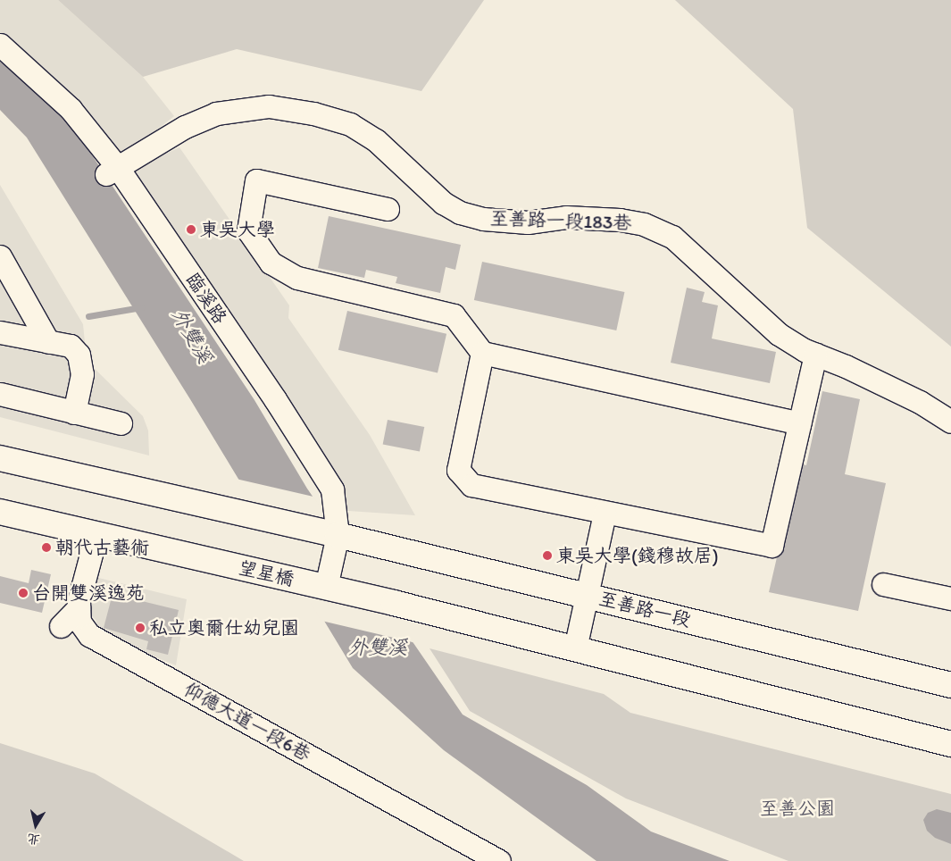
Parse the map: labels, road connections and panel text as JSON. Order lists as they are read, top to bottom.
{
  "streets": {
    "main road": ["望星橋", "至善路一段"],
    "street": ["至善路一段183巷", "臨溪路", "仰德大道一段6巷"]
  },
  "crossings": [
    ["至善路一段183巷", "臨溪路"],
    ["臨溪路", "望星橋"],
    ["臨溪路", "至善路一段"],
    ["望星橋", "仰德大道一段6巷"]
  ],
  "water": ["外雙溪"],
  "parks": ["至善公園"],
  "places": [
    "東吳大學",
    "朝代古藝術",
    "東吳大學(錢穆故居)",
    "台開雙溪逸苑",
    "私立奧爾仕幼兒園"
  ],
  "north": "bottom"
}
